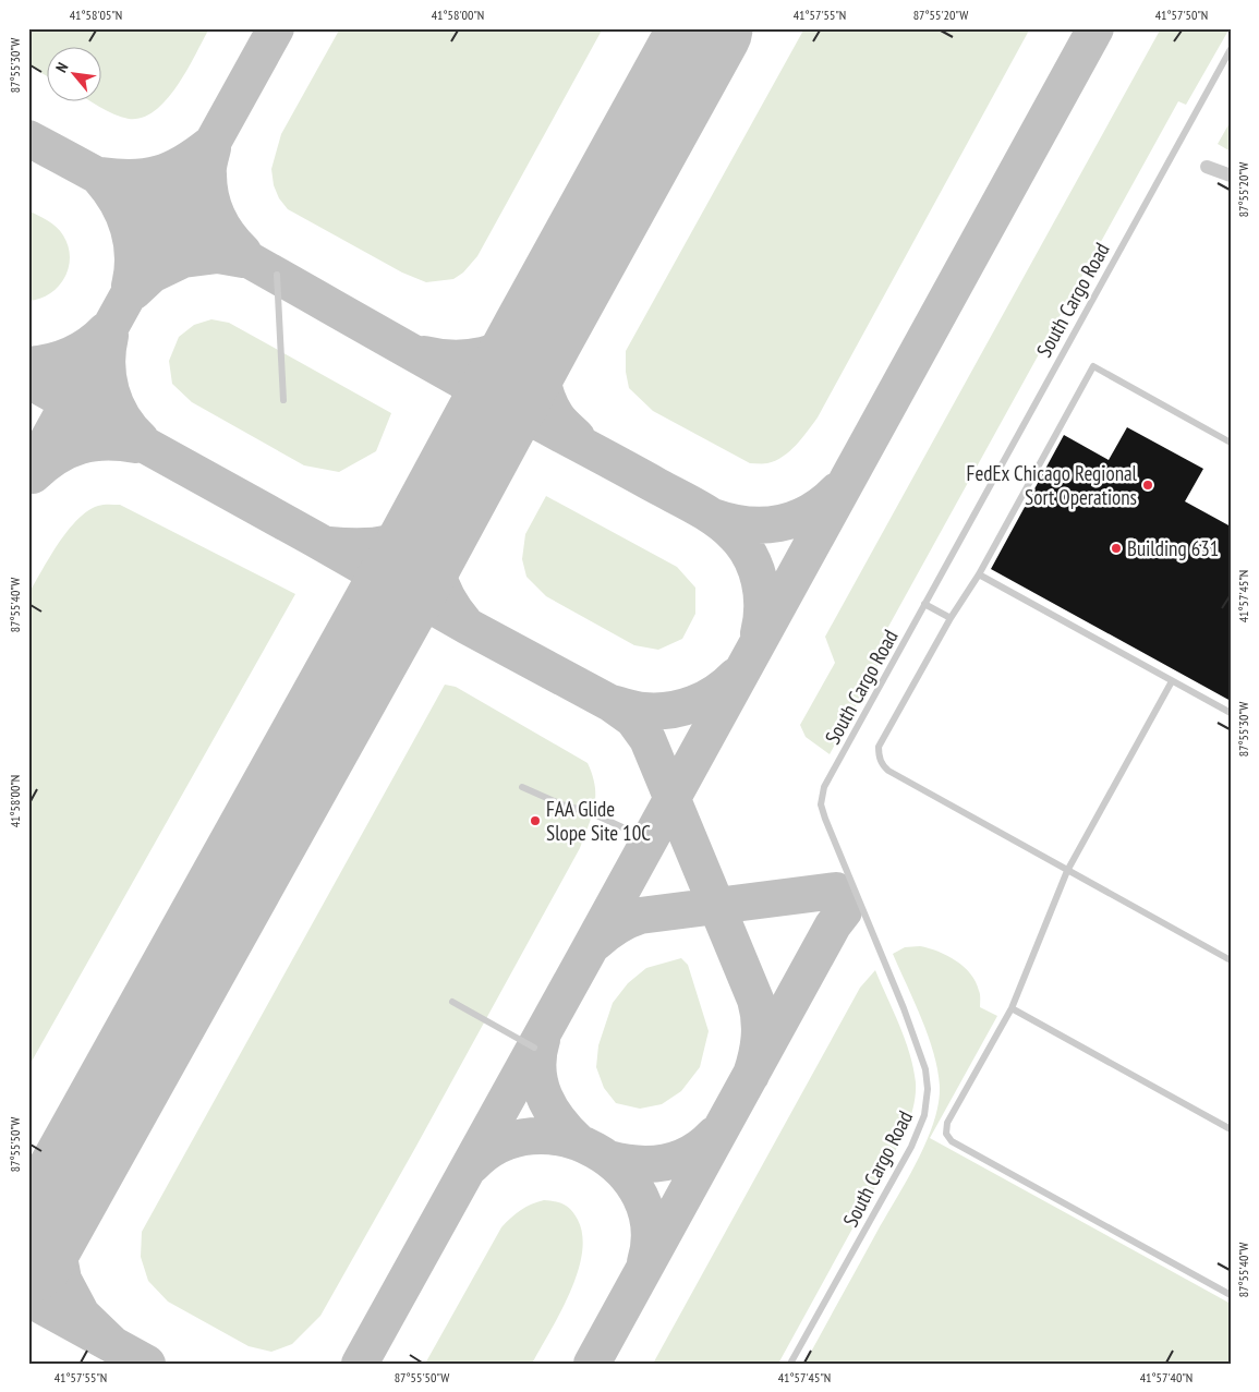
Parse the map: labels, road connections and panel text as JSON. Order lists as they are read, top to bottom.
{
  "streets": {
    "lane": ["South Cargo Road"]
  },
  "places": ["FedEx Chicago Regional Sort Operations", "Building 631", "FAA Glide Slope Site 10C"],
  "north": "top left",
  "coordinates": [
    "41°58'05\"N",
    "41°58'00\"N",
    "41°57'55\"N",
    "87°55'20\"W",
    "41°57'50\"N",
    "87°55'30\"W",
    "41°57'45\"N",
    "87°55'40\"W",
    "87°55'50\"W",
    "41°57'40\"N"
  ]
}
